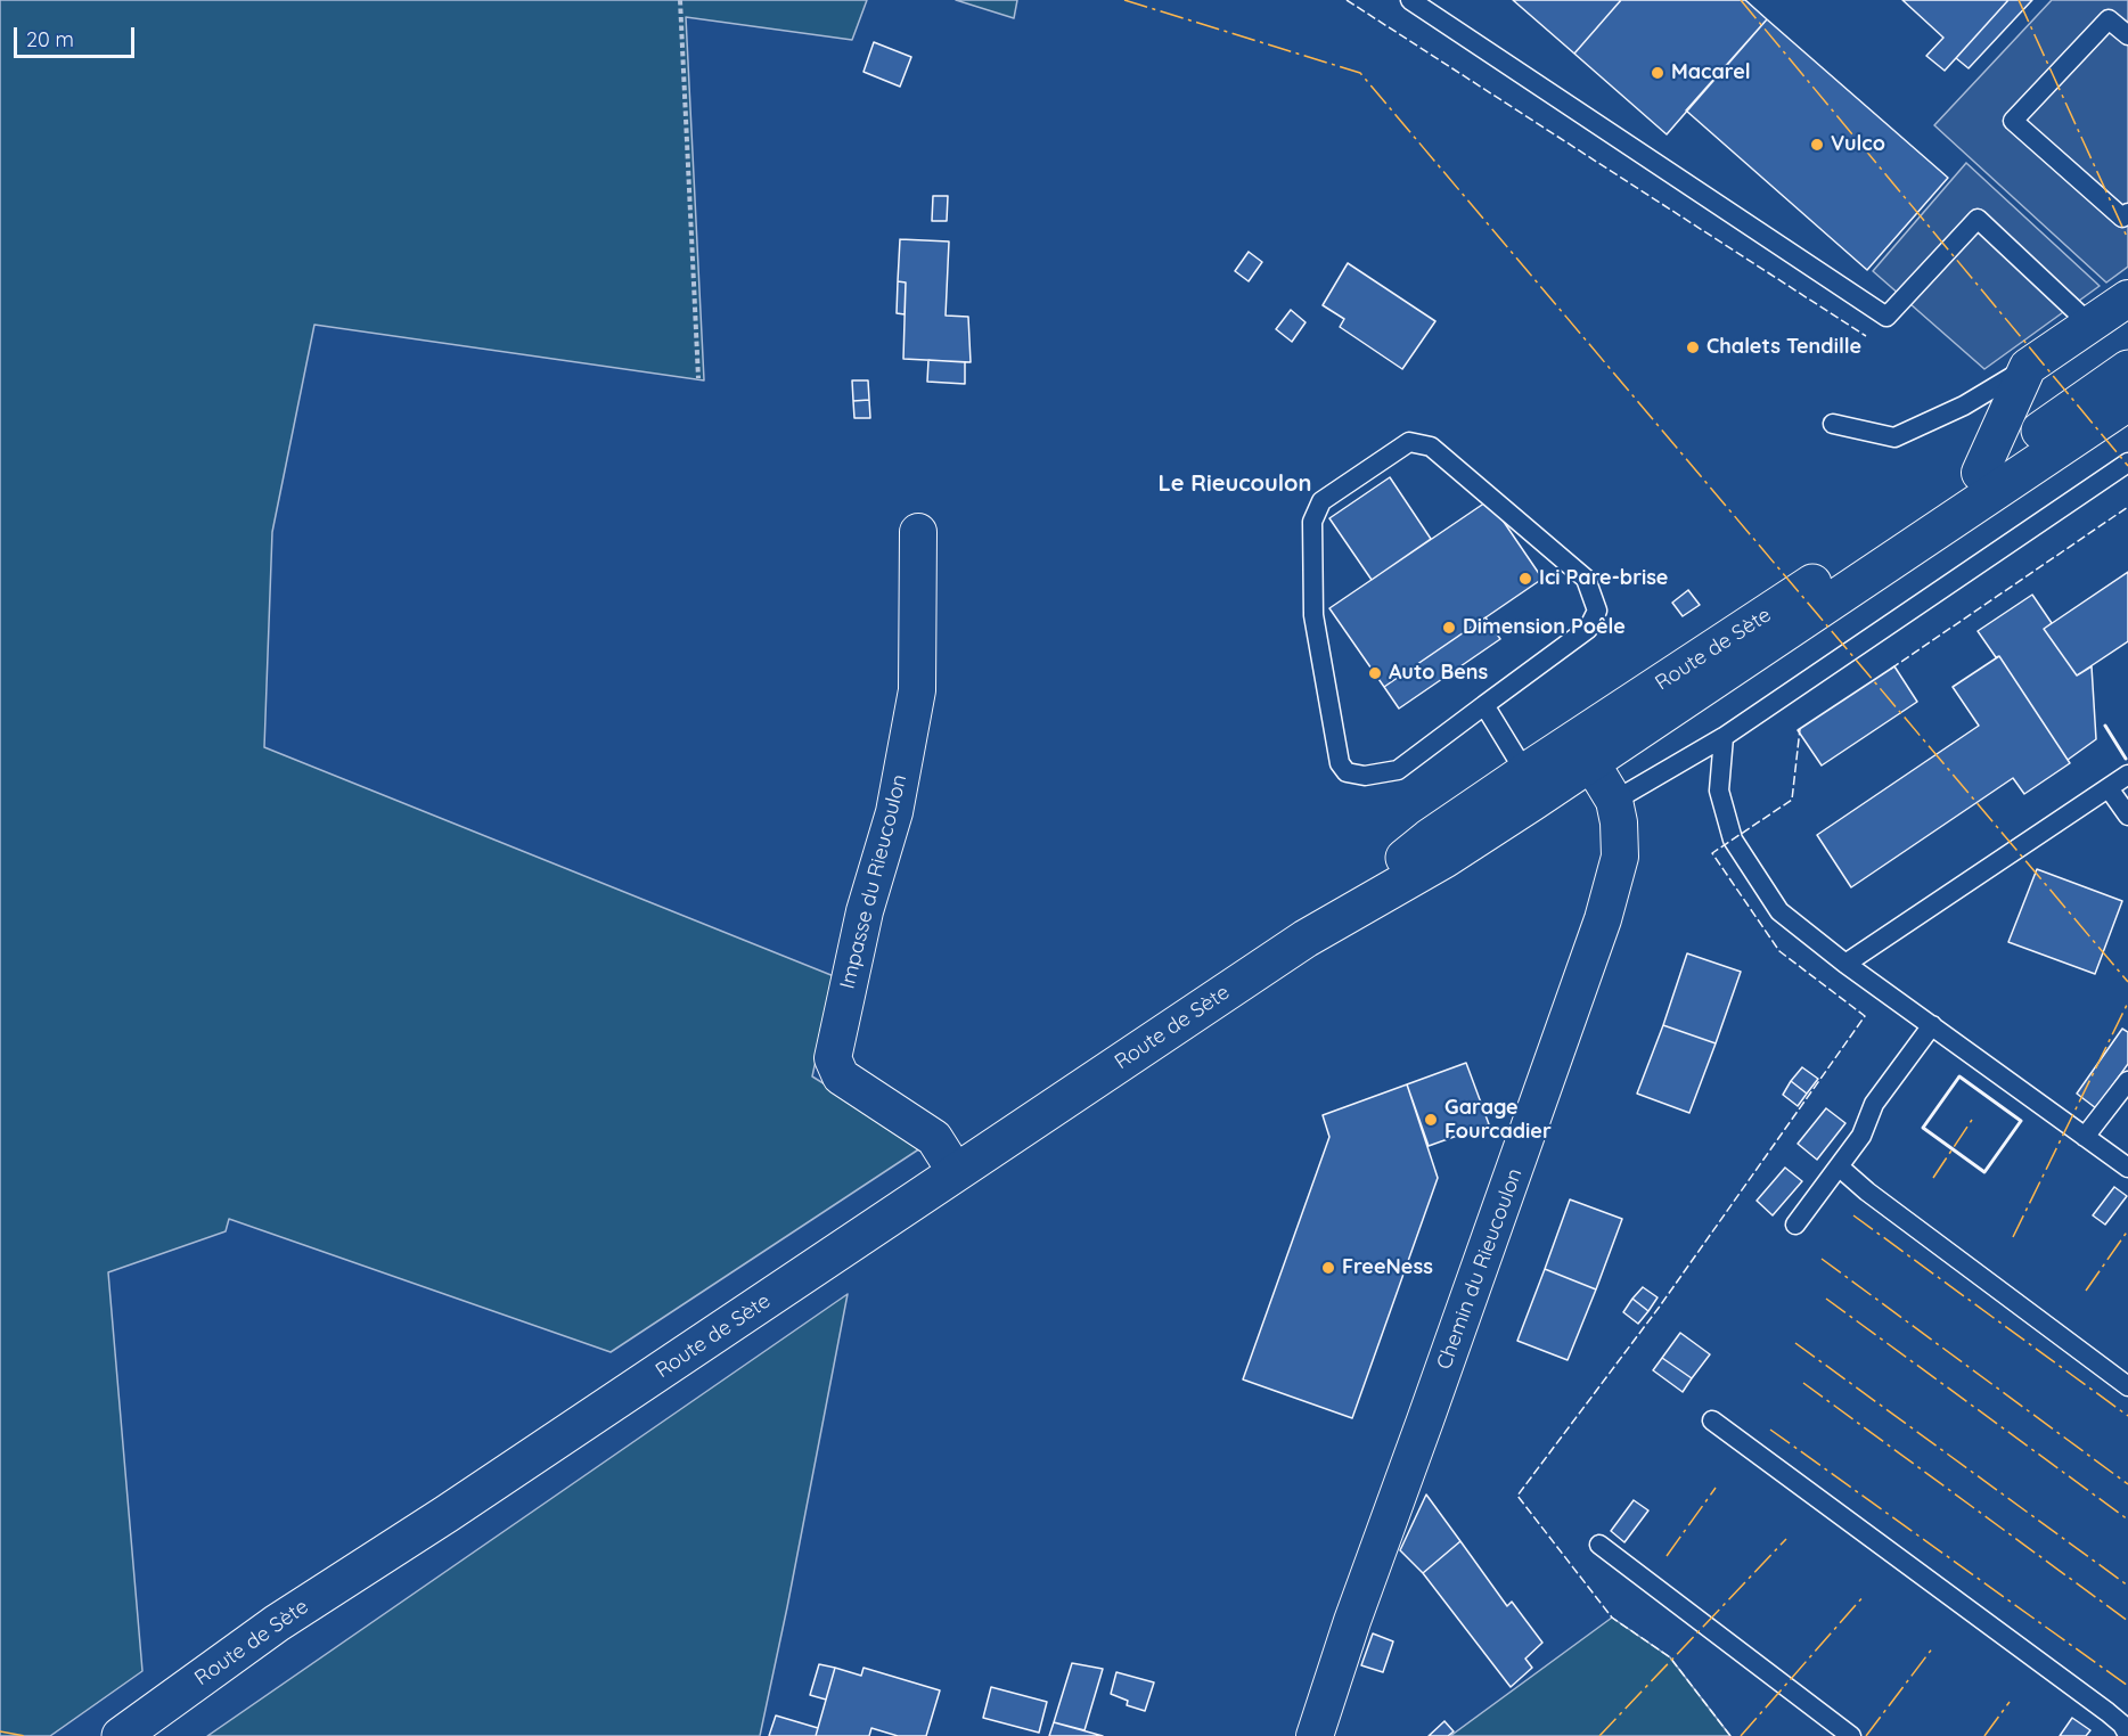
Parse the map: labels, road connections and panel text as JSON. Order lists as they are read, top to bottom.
{
  "streets": {
    "main road": ["Route de Sète"],
    "street": ["Impasse du Rieucoulon", "Chemin du Rieucoulon"]
  },
  "crossings": [
    ["Route de Sète", "Impasse du Rieucoulon"],
    ["Route de Sète", "Chemin du Rieucoulon"]
  ],
  "districts": ["Le Rieucoulon"],
  "places": [
    "Macarel",
    "Vulco",
    "Chalets Tendille",
    "Ici Pare-brise",
    "Dimension Poêle",
    "Auto Bens",
    "Garage Fourcadier",
    "FreeNess"
  ],
  "scale_bar": "20 m"
}
